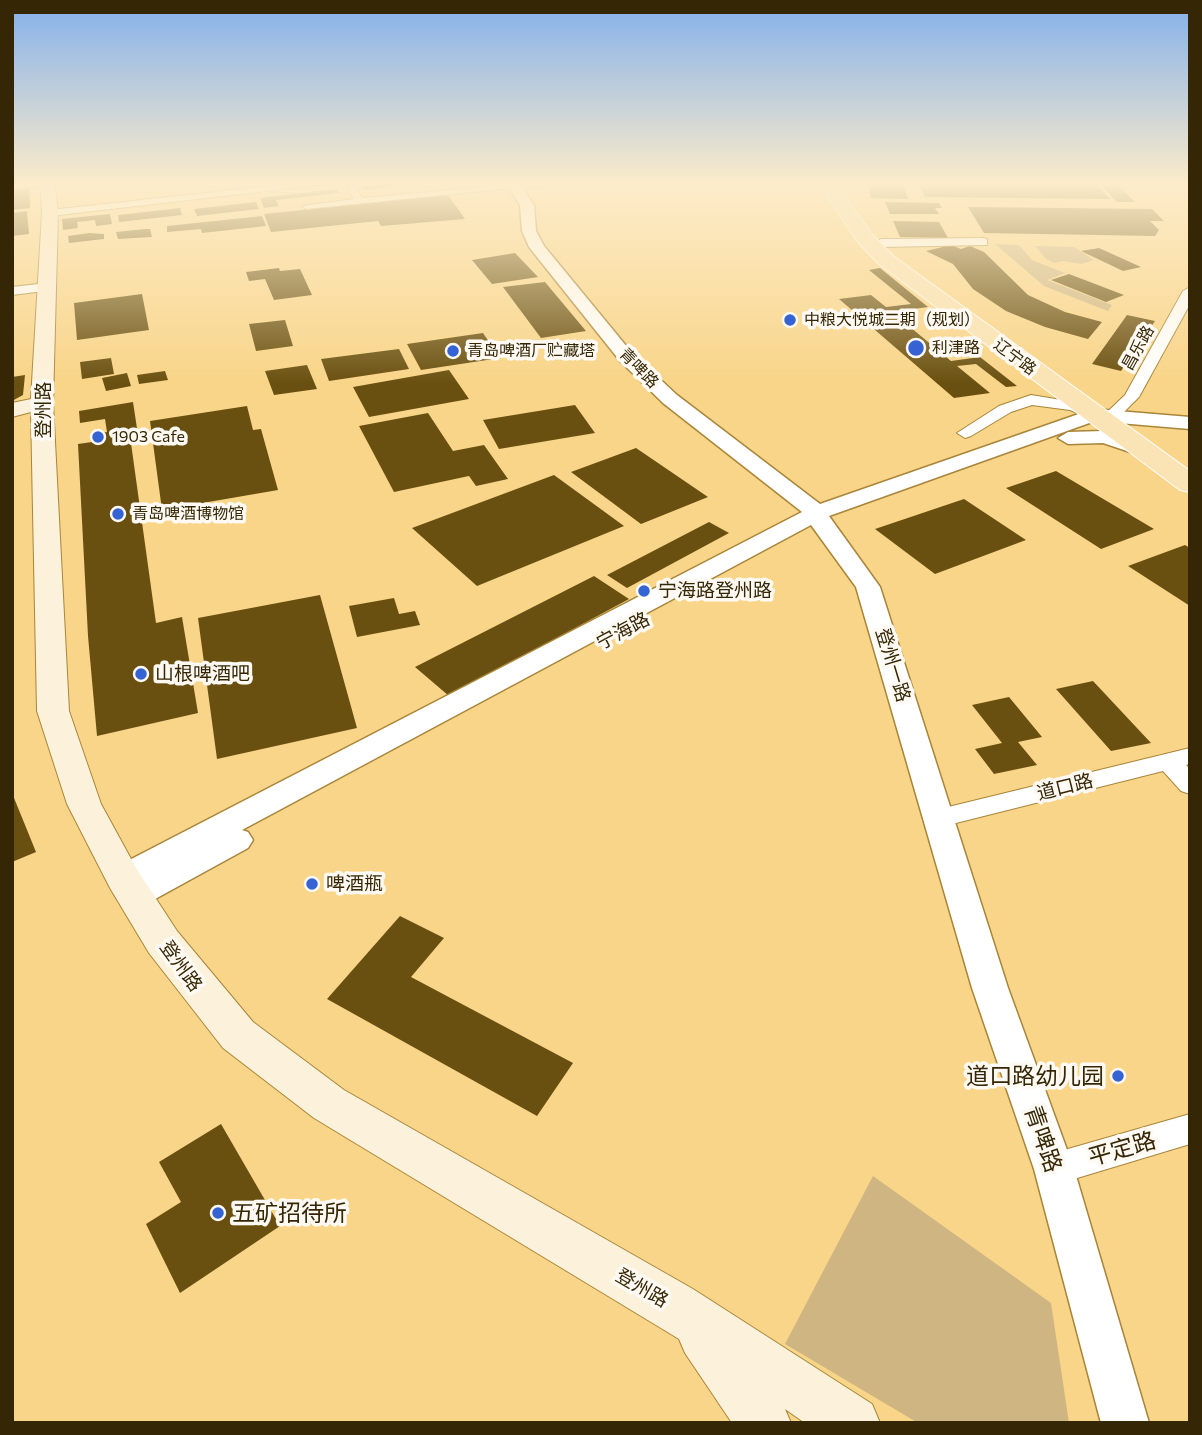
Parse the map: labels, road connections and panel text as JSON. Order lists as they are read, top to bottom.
{
  "streets": {
    "main road": ["辽宁路", "登州路"],
    "street": [
      "昌乐路",
      "青啤路",
      "宁海路",
      "登州一路",
      "道口路",
      "平定路"
    ]
  },
  "crossings": [
    ["昌乐路", "辽宁路"],
    ["昌乐路", "宁海路"],
    ["辽宁路", "宁海路"],
    ["青啤路", "宁海路"],
    ["青啤路", "登州一路"],
    ["青啤路", "道口路"],
    ["青啤路", "平定路"],
    ["登州路", "宁海路"],
    ["宁海路", "登州一路"],
    ["登州一路", "道口路"]
  ],
  "places": [
    "中粮大悦城二期（规划）",
    "利津路",
    "青岛啤酒厂贮藏塔",
    "1903 Cafe",
    "青岛啤酒博物馆",
    "宁海路登州路",
    "山根啤酒吧",
    "啤酒瓶",
    "道口路幼儿园",
    "五矿招待所"
  ]
}
